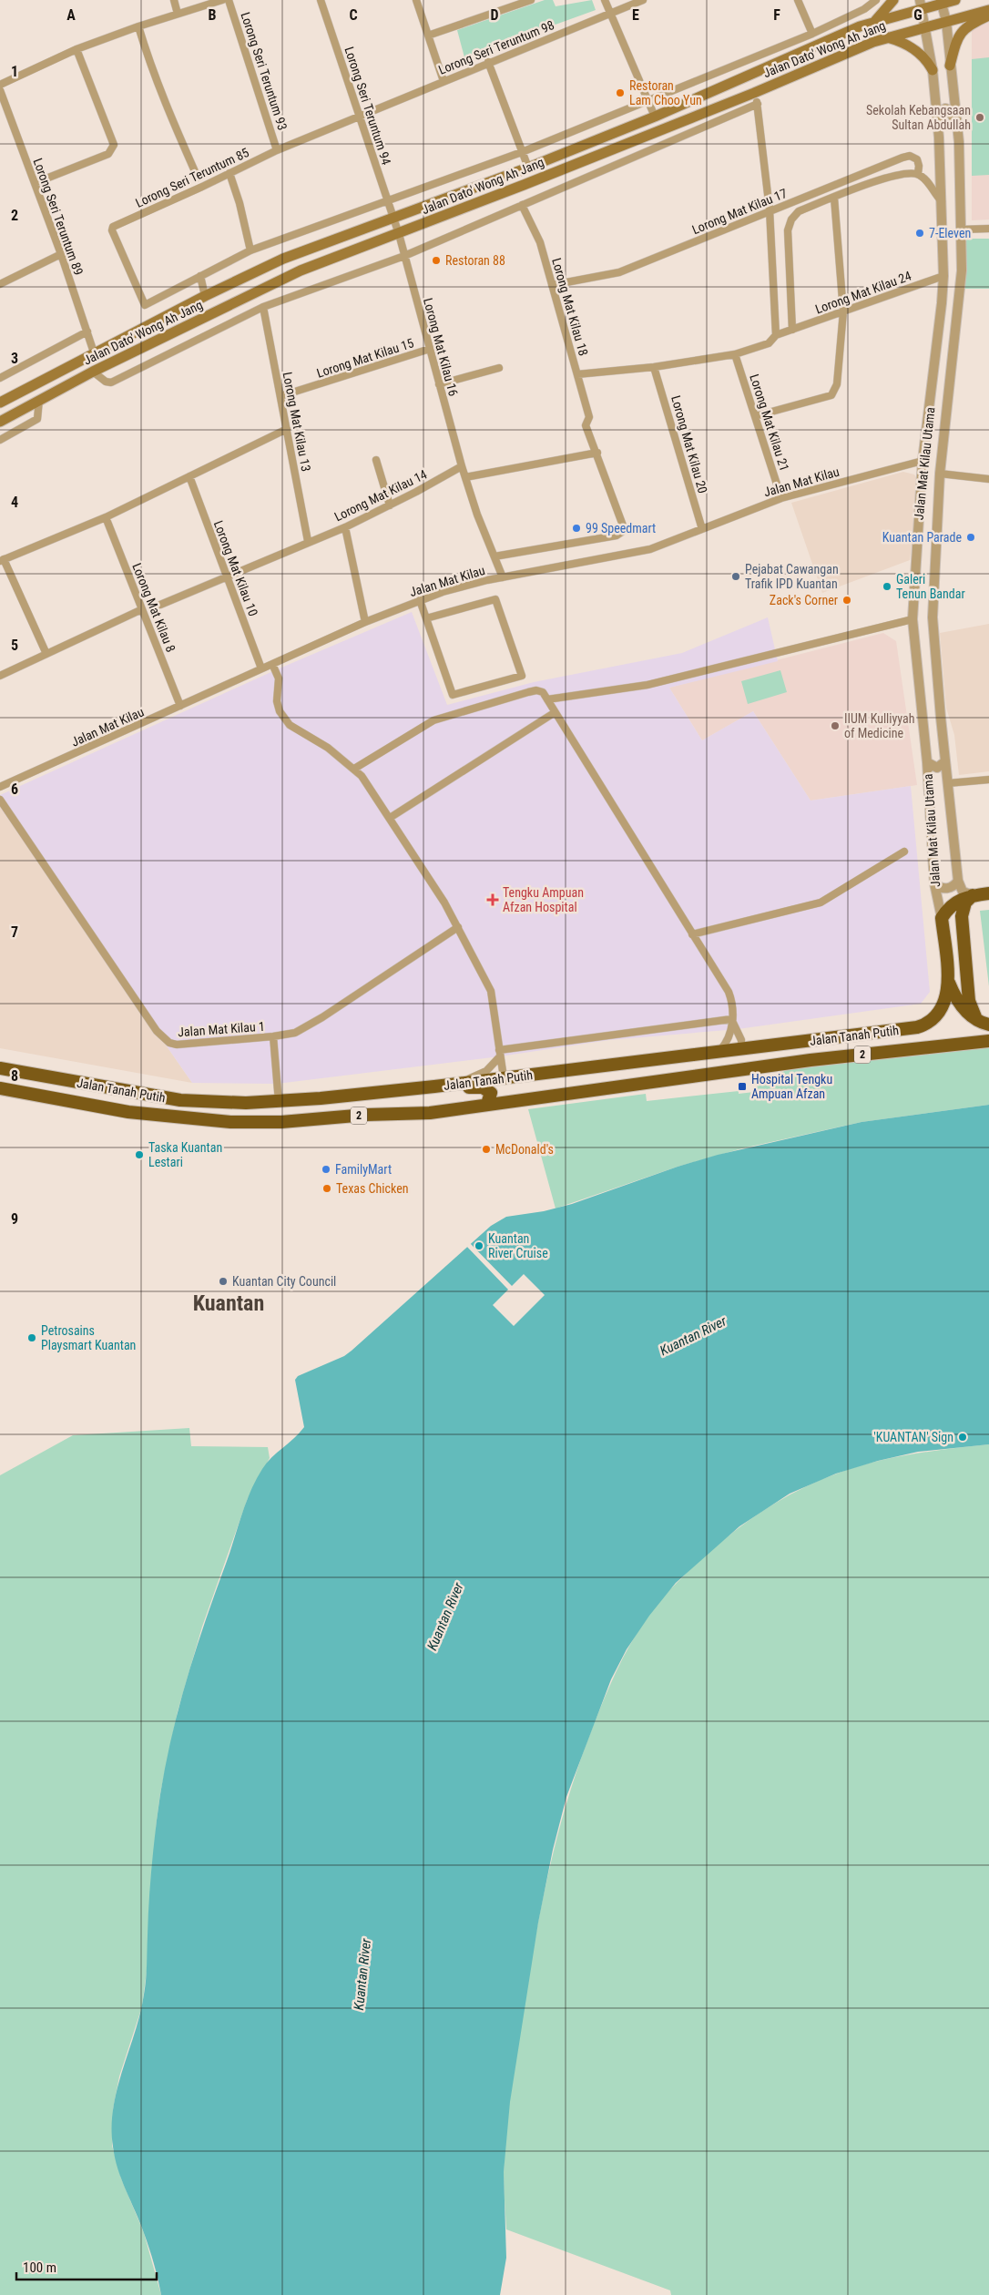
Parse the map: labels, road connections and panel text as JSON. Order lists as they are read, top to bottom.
{
  "streets": {
    "highway": ["Jalan Mat Kilau Utama", "Jalan Tanah Putih", "2"],
    "main road": ["Jalan Dato' Wong Ah Jang"],
    "street": [
      "Lorong Seri Teruntum 98",
      "Lorong Seri Teruntum 93",
      "Lorong Seri Teruntum 94",
      "Lorong Seri Teruntum 85",
      "Lorong Mat Kilau 17",
      "Lorong Seri Teruntum 89",
      "Lorong Mat Kilau 24",
      "Lorong Mat Kilau 18",
      "Lorong Mat Kilau 16",
      "Lorong Mat Kilau 15",
      "Lorong Mat Kilau 13",
      "Lorong Mat Kilau 21",
      "Lorong Mat Kilau 20",
      "Jalan Mat Kilau",
      "Lorong Mat Kilau 14",
      "Lorong Mat Kilau 10",
      "Lorong Mat Kilau 8",
      "Jalan Mat Kilau 1"
    ]
  },
  "crossings": [
    ["Lorong Seri Teruntum 98", "Lorong Seri Teruntum 94"],
    ["Lorong Seri Teruntum 98", "Lorong Seri Teruntum 85"],
    ["Jalan Dato' Wong Ah Jang", "Lorong Seri Teruntum 94"],
    ["Jalan Dato' Wong Ah Jang", "Lorong Seri Teruntum 89"],
    ["Jalan Dato' Wong Ah Jang", "Lorong Mat Kilau 16"],
    ["Jalan Dato' Wong Ah Jang", "Jalan Mat Kilau Utama"],
    ["Lorong Seri Teruntum 93", "Lorong Seri Teruntum 85"],
    ["Lorong Seri Teruntum 94", "Lorong Seri Teruntum 85"],
    ["Lorong Seri Teruntum 94", "Lorong Mat Kilau 16"],
    ["Lorong Mat Kilau 17", "Lorong Mat Kilau 18"],
    ["Lorong Mat Kilau 24", "Jalan Mat Kilau Utama"],
    ["Lorong Mat Kilau 18", "Jalan Mat Kilau"],
    ["Lorong Mat Kilau 16", "Lorong Mat Kilau 15"],
    ["Lorong Mat Kilau 16", "Jalan Mat Kilau"],
    ["Lorong Mat Kilau 16", "Lorong Mat Kilau 14"],
    ["Lorong Mat Kilau 15", "Lorong Mat Kilau 13"],
    ["Lorong Mat Kilau 13", "Lorong Mat Kilau 14"],
    ["Lorong Mat Kilau 21", "Jalan Mat Kilau"],
    ["Lorong Mat Kilau 20", "Jalan Mat Kilau"],
    ["Jalan Mat Kilau Utama", "Jalan Mat Kilau"],
    ["Jalan Mat Kilau Utama", "Jalan Tanah Putih"],
    ["Jalan Mat Kilau", "Lorong Mat Kilau 10"],
    ["Jalan Mat Kilau", "Lorong Mat Kilau 8"],
    ["Lorong Mat Kilau 14", "Lorong Mat Kilau 10"]
  ],
  "districts": ["Kuantan"],
  "water": ["Kuantan River"],
  "places": {
    "other": [
      "Restoran Lam Choo Yun",
      "Sekolah Kebangsaan Sultan Abdullah",
      "7-Eleven",
      "Restoran 88",
      "99 Speedmart",
      "Kuantan Parade",
      "Pejabat Cawangan Trafik IPD Kuantan",
      "Galeri Tenun Bandar",
      "Zack's Corner",
      "IIUM Kulliyyah of Medicine",
      "McDonald's",
      "Taska Kuantan Lestari",
      "FamilyMart",
      "Texas Chicken",
      "Kuantan River Cruise",
      "Kuantan City Council",
      "Petrosains Playsmart Kuantan",
      "'KUANTAN' Sign"
    ],
    "health": ["Tengku Ampuan Afzan Hospital"],
    "transit": ["Hospital Tengku Ampuan Afzan"]
  },
  "scale_bar": "100 m",
  "grid": {
    "columns": [
      "A",
      "B",
      "C",
      "D",
      "E",
      "F",
      "G"
    ],
    "rows": [
      "1",
      "2",
      "3",
      "4",
      "5",
      "6",
      "7",
      "8",
      "9"
    ]
  }
}
